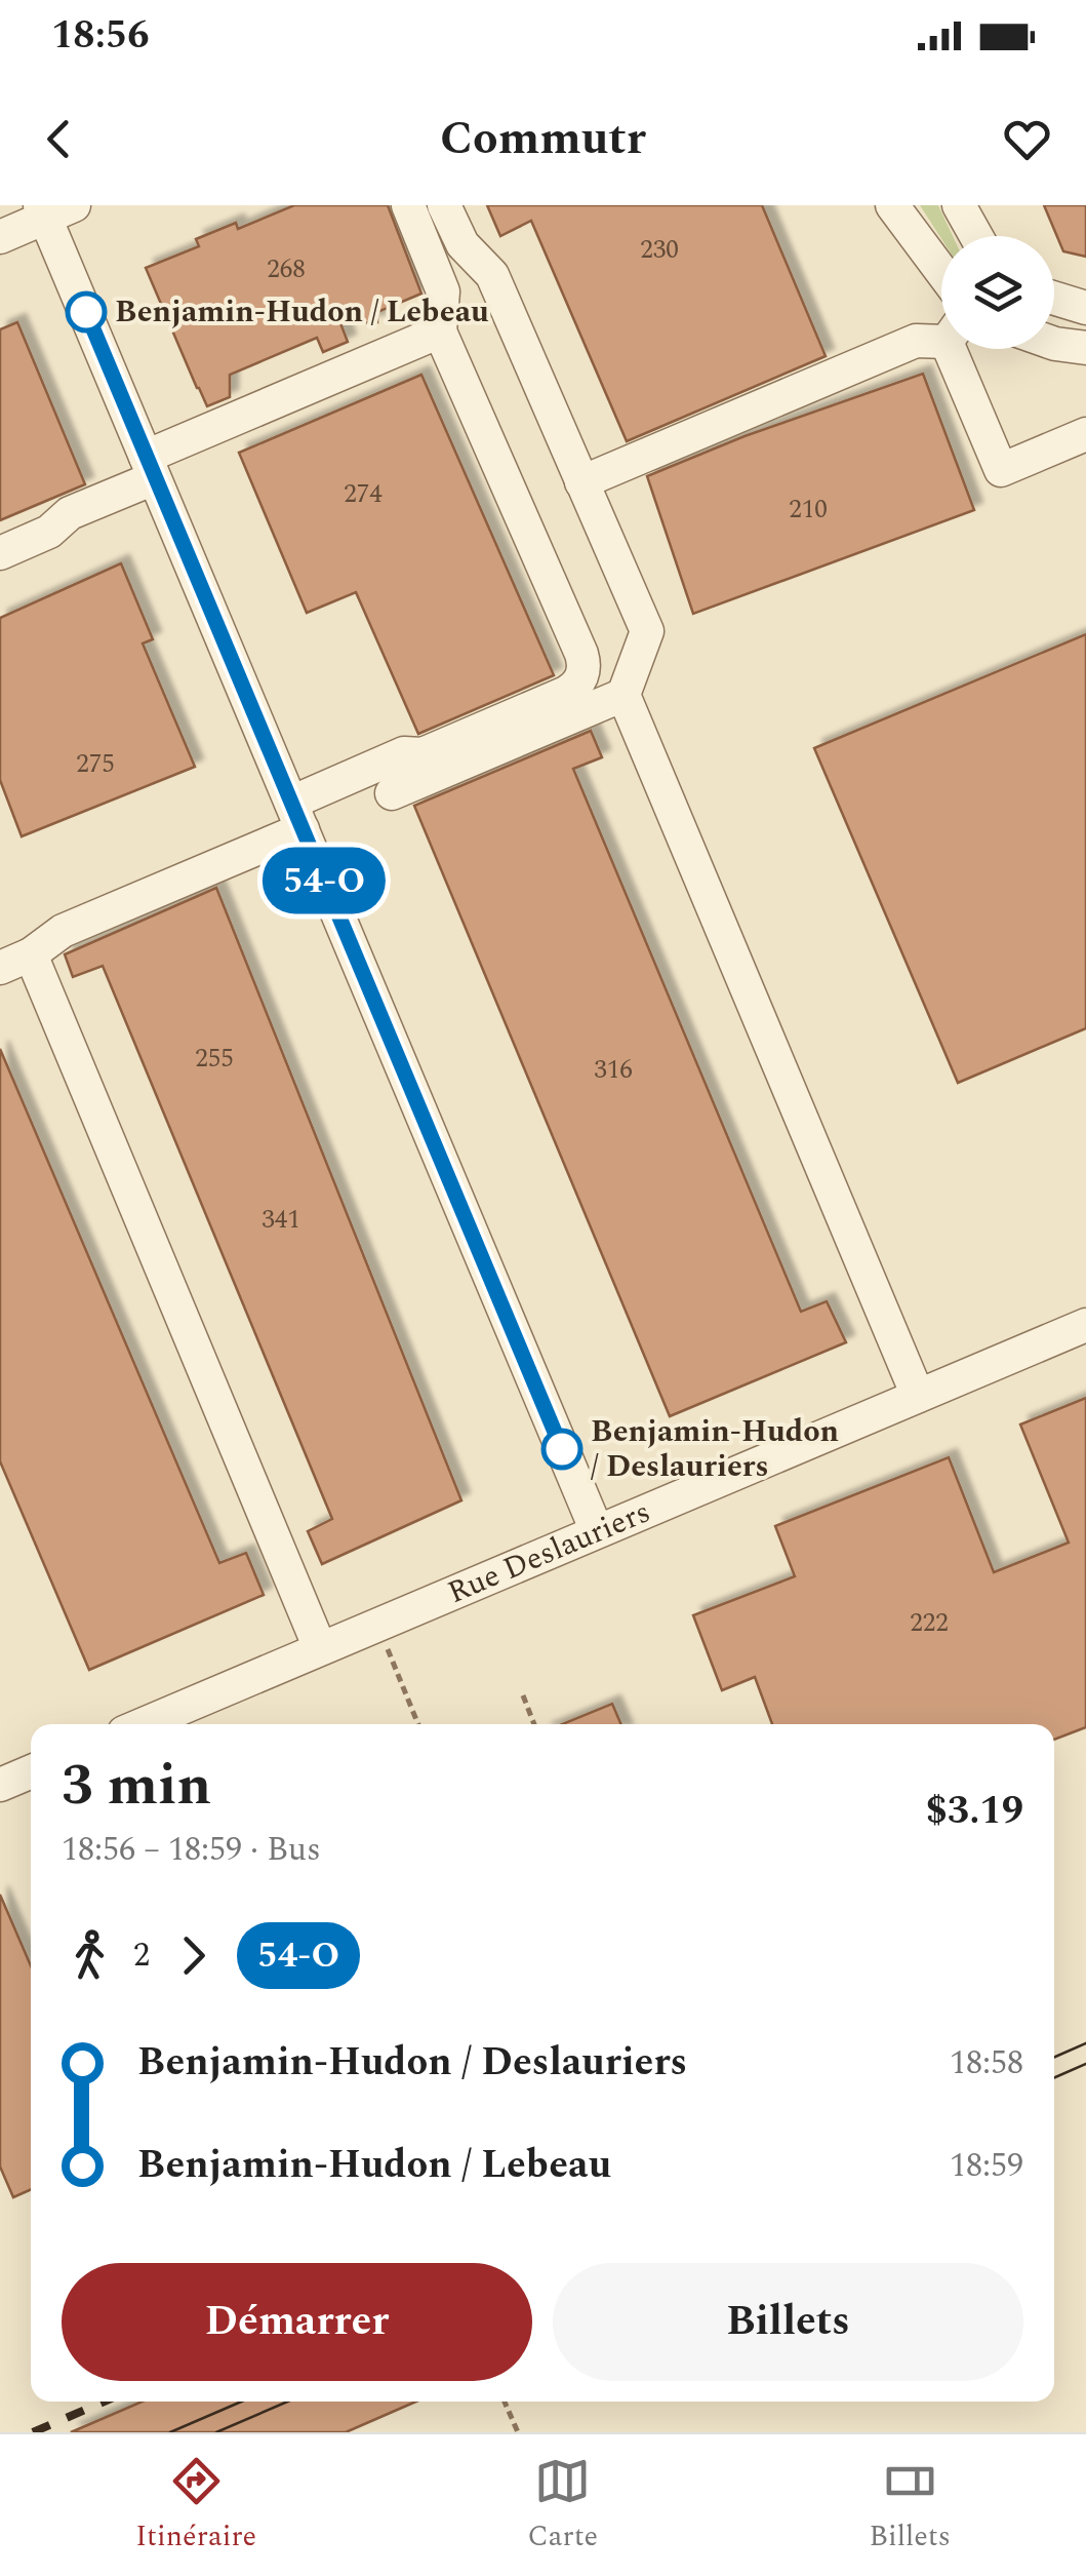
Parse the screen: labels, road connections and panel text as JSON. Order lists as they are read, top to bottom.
{
  "streets": {
    "street": ["Rue Deslauriers"]
  },
  "places": ["Benjamin-Hudon / Lebeau", "Benjamin-Hudon / Deslauriers"],
  "lines": ["bus line 54-O"],
  "house_numbers": [
    "230",
    "268",
    "274",
    "210",
    "275",
    "255",
    "316",
    "341",
    "222"
  ],
  "page": {
    "status": "18:56",
    "header": "Commutr",
    "on_map": "54-O",
    "heading": ["3 min", "18:56 – 18:59 · Bus", "$3.19"],
    "legs": ["2", "54-O"],
    "list": [
      {
        "name": "Benjamin-Hudon / Deslauriers",
        "value": "18:58"
      },
      {
        "name": "Benjamin-Hudon / Lebeau",
        "value": "18:59"
      }
    ],
    "buttons": ["Démarrer", "Billets"],
    "tabs": ["Itinéraire", "Carte", "Billets"]
  }
}
